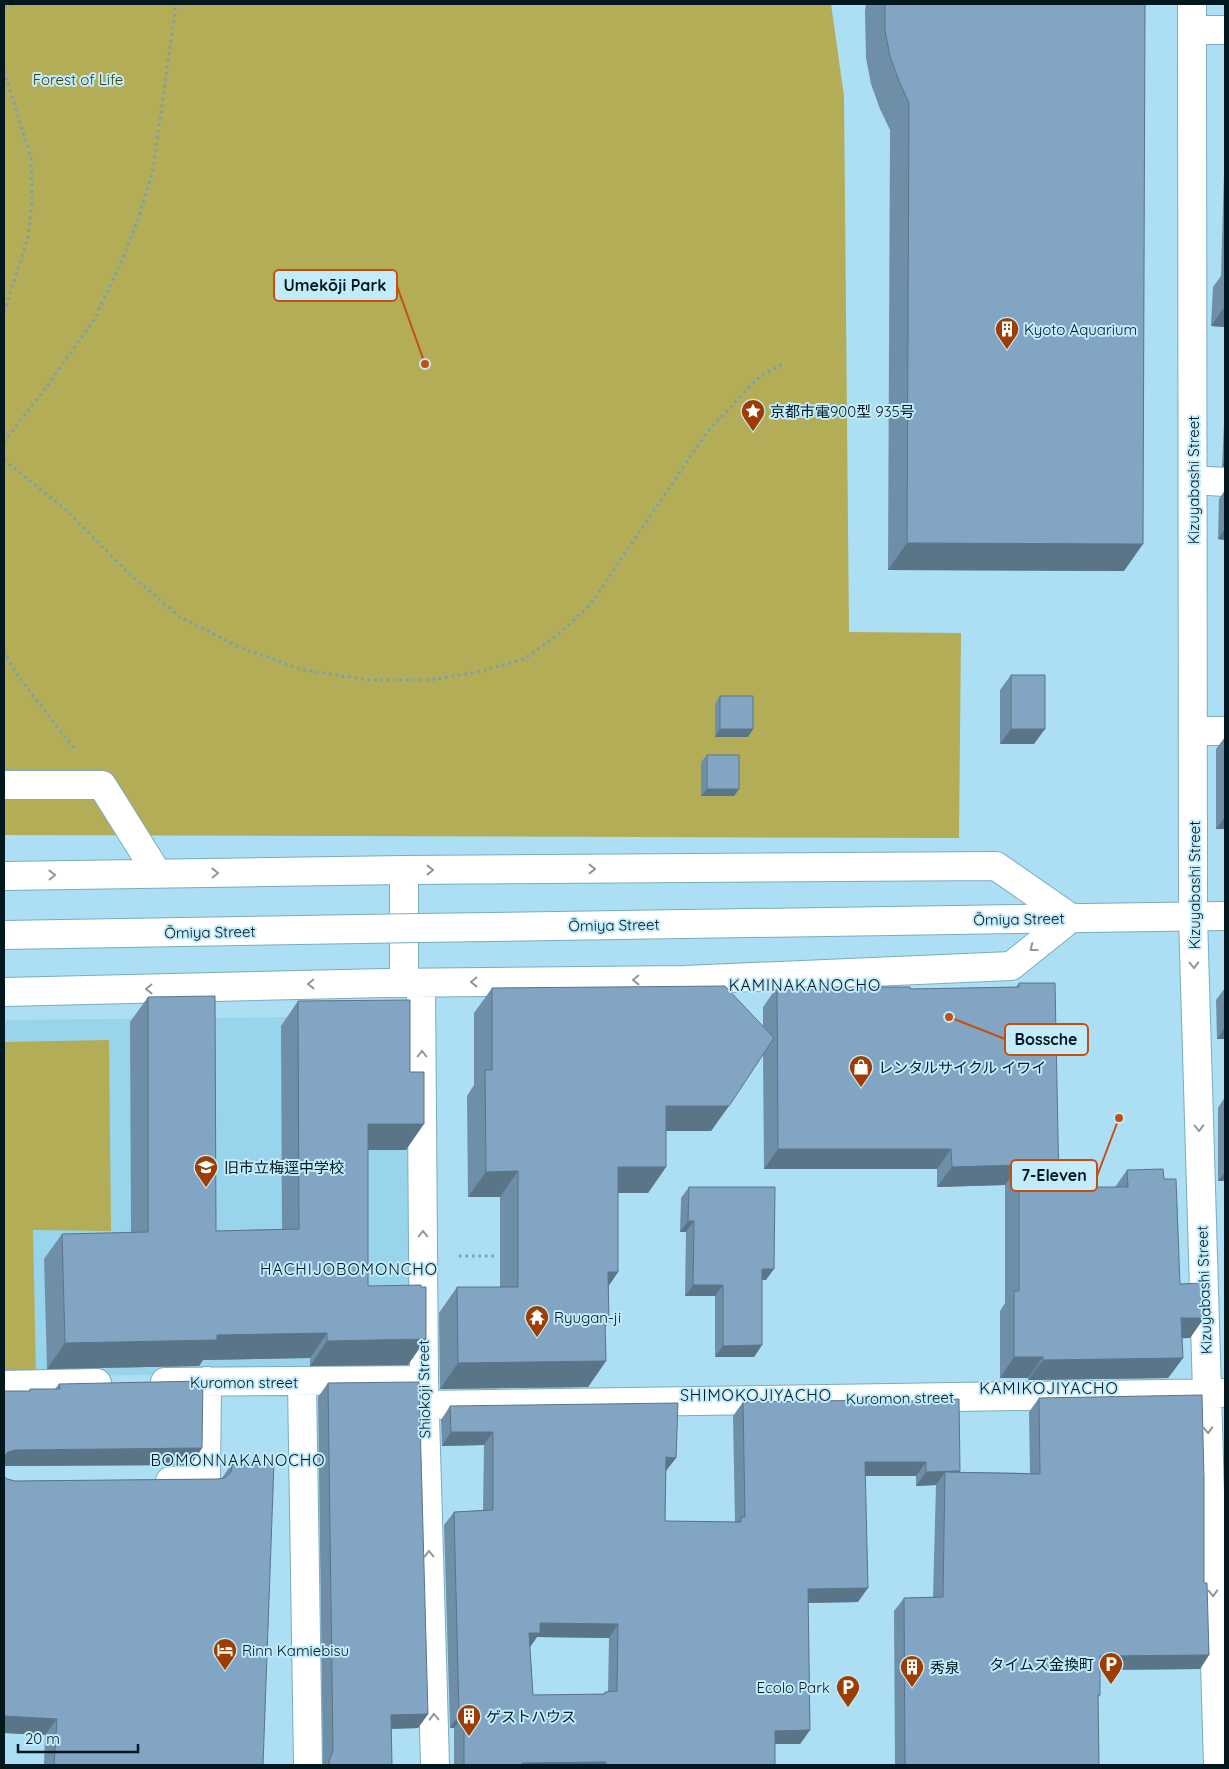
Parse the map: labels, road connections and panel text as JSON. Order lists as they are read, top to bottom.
{
  "streets": {
    "street": [
      "Kizuyabashi Street",
      "Ōmiya Street",
      "Kuromon street",
      "Shiokōji Street"
    ]
  },
  "crossings": [
    ["Kizuyabashi Street", "Ōmiya Street"],
    ["Kizuyabashi Street", "Kuromon street"],
    ["Kuromon street", "Shiokōji Street"]
  ],
  "one_way": ["Kizuyabashi Street"],
  "districts": [
    "KAMINAKANOCHO",
    "HACHIJOBOMONCHO",
    "KAMIKOJIYACHO",
    "SHIMOKOJIYACHO",
    "BOMONNAKANOCHO"
  ],
  "parks": ["Forest of Life"],
  "places": {
    "building": ["Kyoto Aquarium", "秀泉", "ゲストハウス"],
    "other": ["Umekōji Park", "Bossche", "7-Eleven"],
    "place": ["京都市電900型 935号"],
    "shop": ["レンタルサイクル イワイ"],
    "school or university": ["旧市立梅逕中学校"],
    "temple": ["Ryugan-ji"],
    "hotel": ["Rinn Kamiebisu"],
    "parking": ["タイムズ金換町", "Ecolo Park"]
  },
  "scale_bar": "20 m"
}
